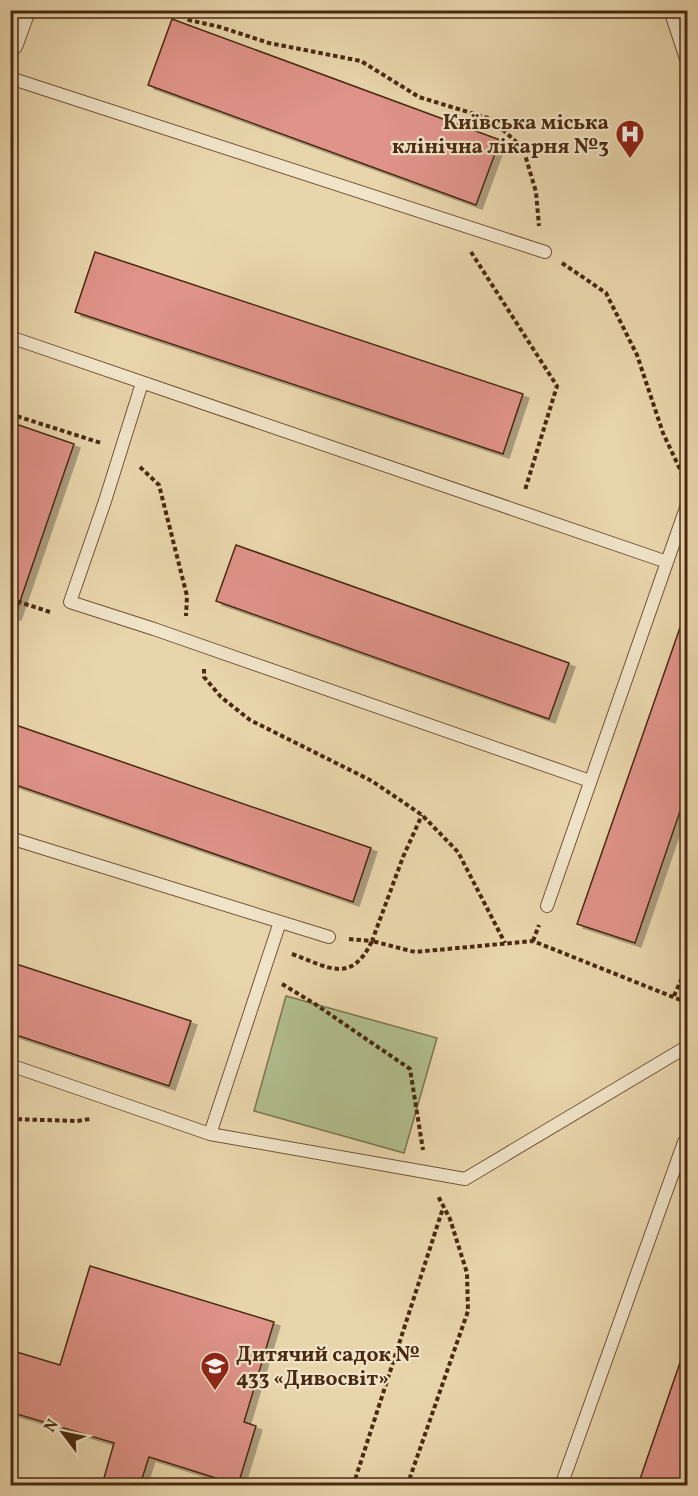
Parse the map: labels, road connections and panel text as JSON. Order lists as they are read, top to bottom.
{
  "places": {
    "hospital": ["Київська міська клінічна лікарня №3"],
    "school or university": ["Дитячий садок № 433 «Дивосвіт»"]
  },
  "north": "top left"
}
